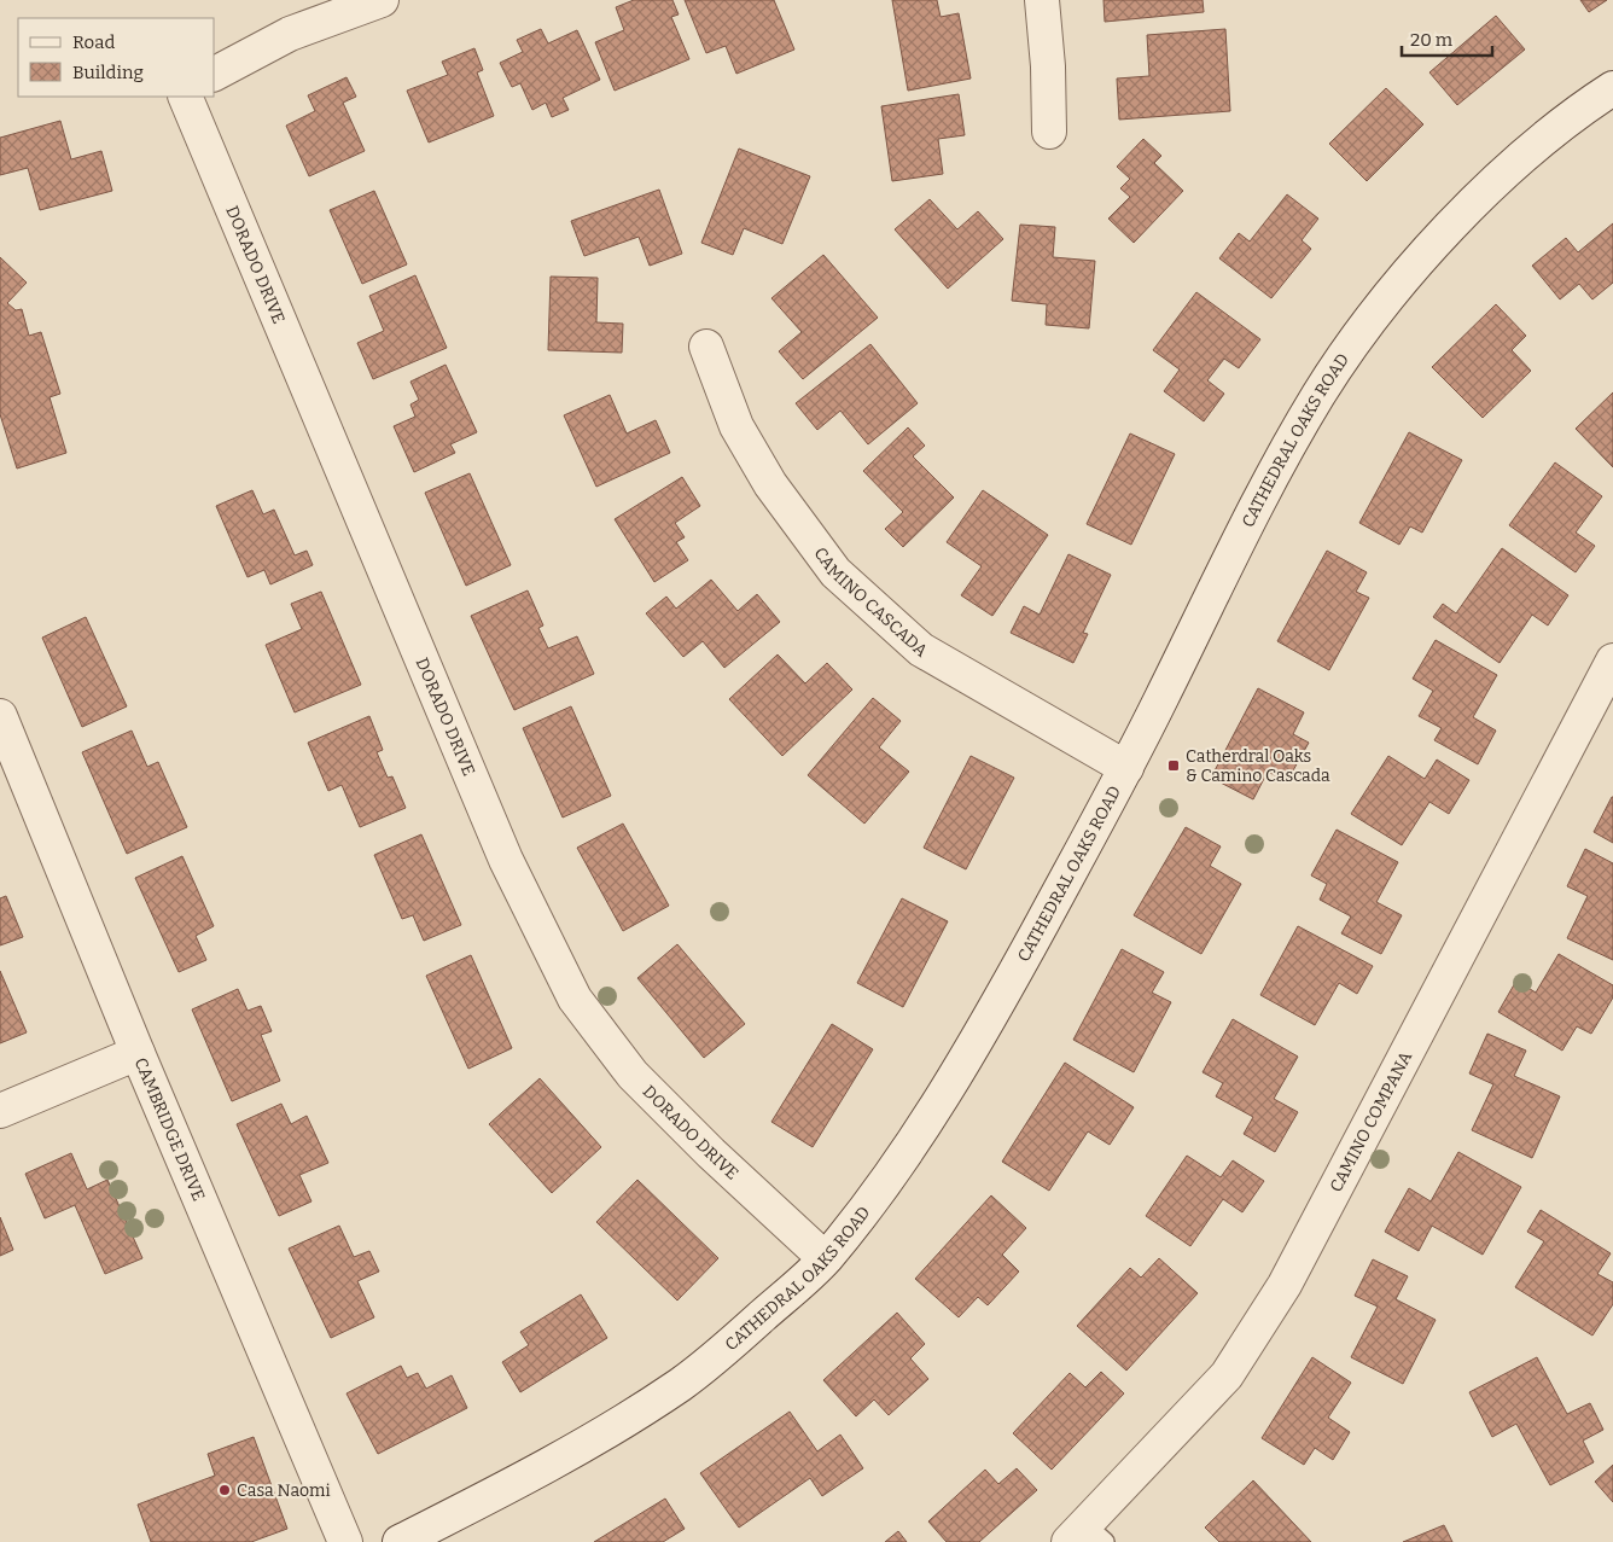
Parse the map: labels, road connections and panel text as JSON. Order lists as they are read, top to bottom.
{
  "streets": {
    "street": [
      "DORADO DRIVE",
      "CATHEDRAL OAKS ROAD",
      "CAMINO CASCADA",
      "CAMINO COMPANA",
      "CAMBRIDGE DRIVE"
    ]
  },
  "crossings": [
    ["DORADO DRIVE", "CATHEDRAL OAKS ROAD"],
    ["CATHEDRAL OAKS ROAD", "CAMINO CASCADA"]
  ],
  "places": {
    "transit": ["Catherdral Oaks & Camino Cascada"],
    "other": ["Casa Naomi"]
  },
  "legend": ["Road", "Building"],
  "scale_bar": "20 m"
}
